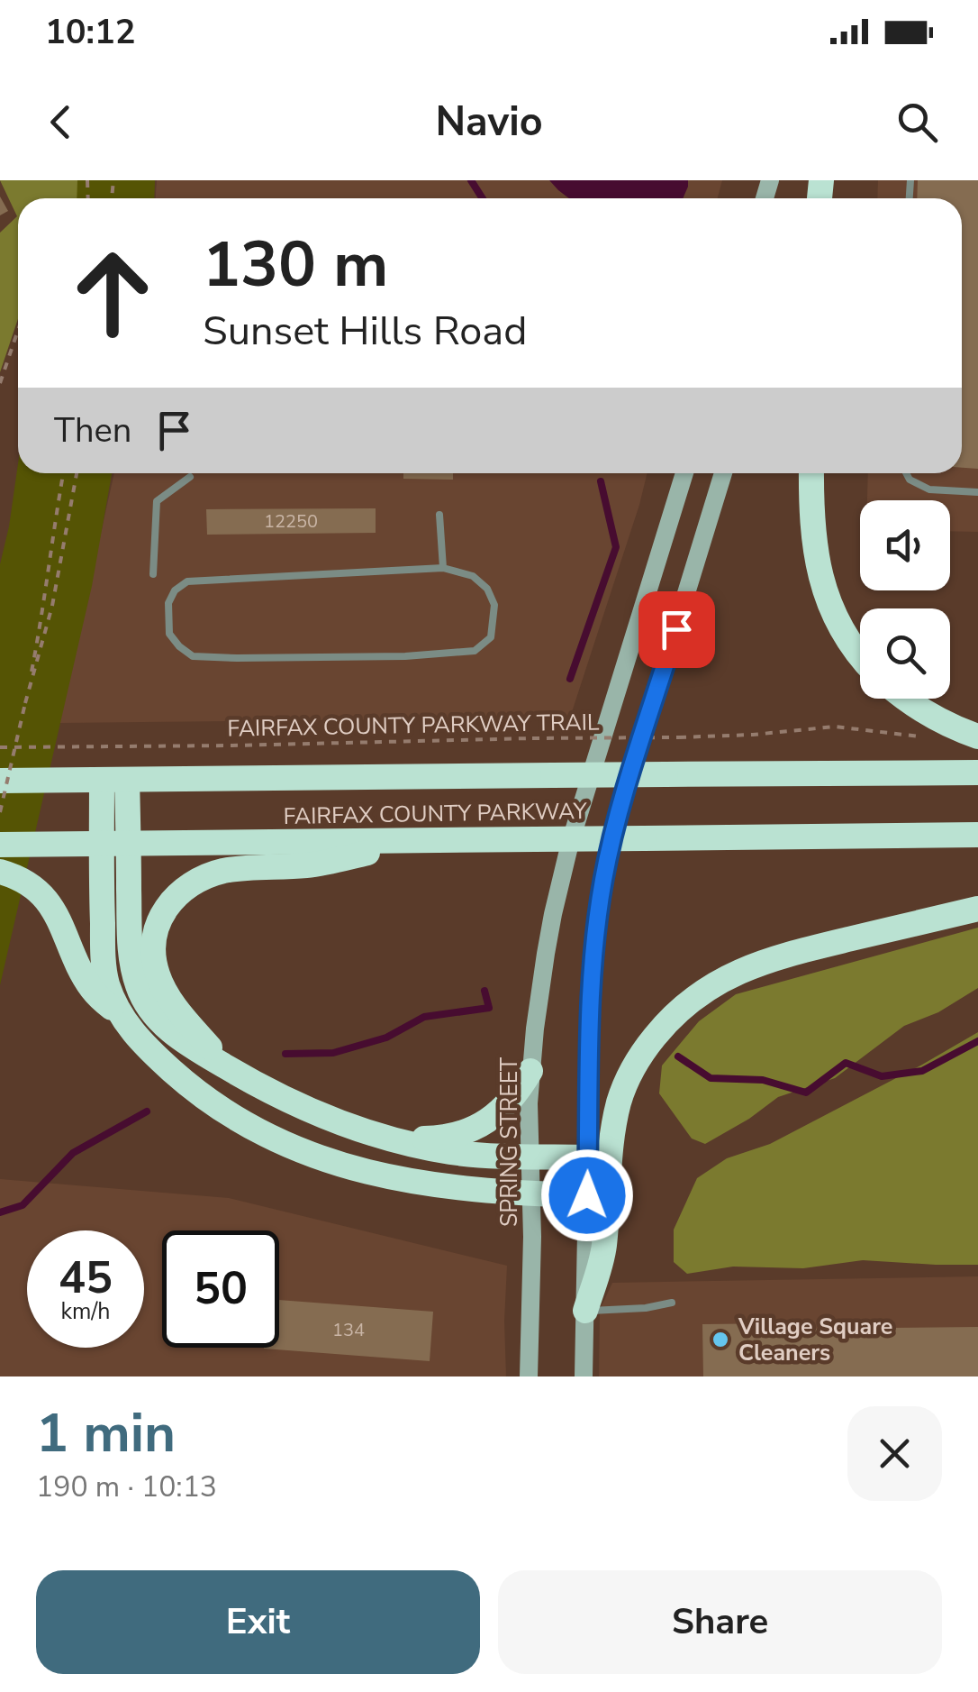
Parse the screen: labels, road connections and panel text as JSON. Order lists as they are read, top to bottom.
{
  "streets": {
    "highway": ["FAIRFAX COUNTY PARKWAY"],
    "main road": ["SPRING STREET"],
    "path": ["FAIRFAX COUNTY PARKWAY TRAIL"]
  },
  "places": ["Village Square Cleaners"],
  "house_numbers": ["12250", "134"],
  "page": {
    "status": "10:12",
    "header": "Navio",
    "turn": ["130 m", "Sunset Hills Road"],
    "then": "Then",
    "speed": "45 km/h",
    "limit": "50",
    "heading": ["1 min", "190 m · 10:13"],
    "buttons": ["Exit", "Share"]
  }
}
